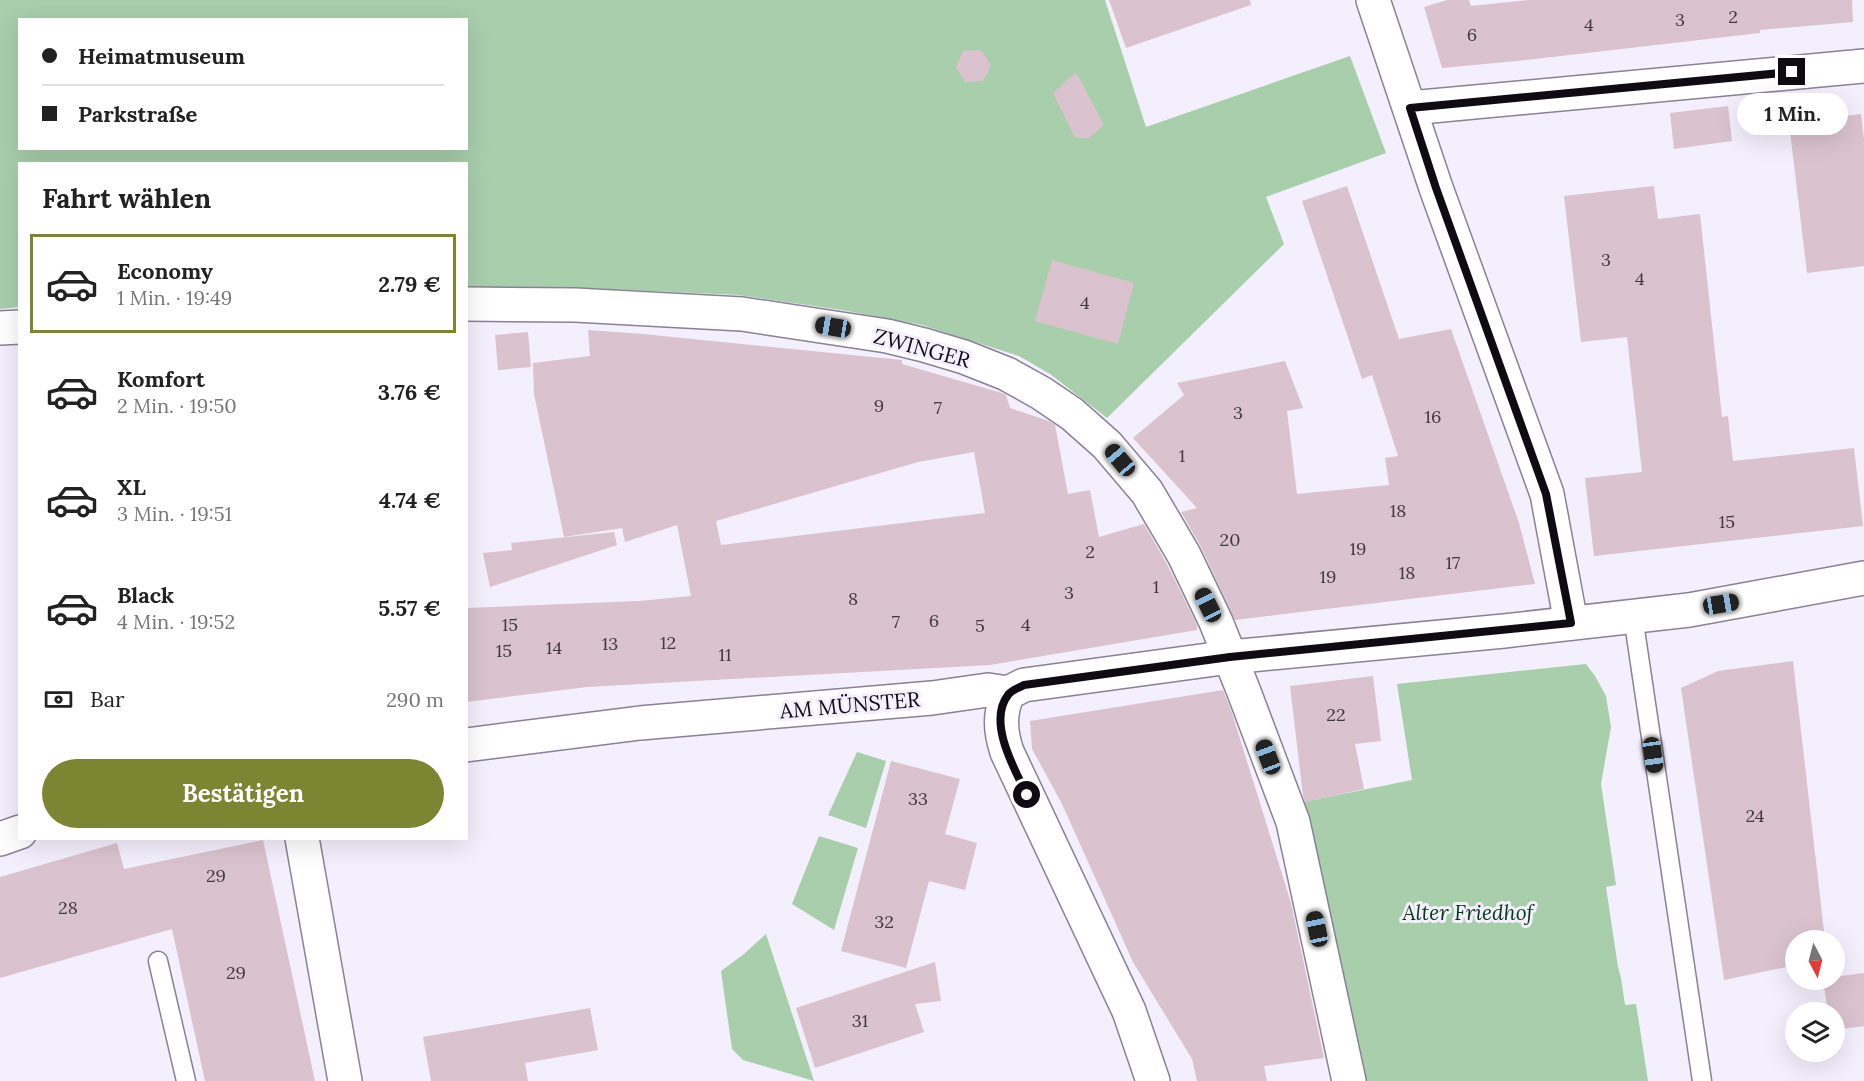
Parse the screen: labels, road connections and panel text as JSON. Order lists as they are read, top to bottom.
{
  "streets": {
    "street": ["ZWINGER", "AM MÜNSTER"]
  },
  "crossings": [
    ["ZWINGER", "AM MÜNSTER"]
  ],
  "parks": ["Alter Friedhof"],
  "house_numbers": [
    "2",
    "3",
    "4",
    "6",
    "3",
    "4",
    "4",
    "9",
    "7",
    "3",
    "16",
    "1",
    "18",
    "15",
    "20",
    "19",
    "2",
    "17",
    "18",
    "19",
    "1",
    "3",
    "8",
    "6",
    "7",
    "15",
    "4",
    "5",
    "12",
    "13",
    "14",
    "15",
    "11",
    "22",
    "33",
    "24",
    "29",
    "28",
    "32",
    "29",
    "31"
  ],
  "north": "bottom",
  "page": {
    "banner": ["Heimatmuseum", "Parkstraße"],
    "bubble": "1 Min.",
    "heading": "Fahrt wählen",
    "list": [
      {
        "name": "Economy",
        "note": "1 Min. · 19:49",
        "value": "2.79 €"
      },
      {
        "name": "Komfort",
        "note": "2 Min. · 19:50",
        "value": "3.76 €"
      },
      {
        "name": "XL",
        "note": "3 Min. · 19:51",
        "value": "4.74 €"
      },
      {
        "name": "Black",
        "note": "4 Min. · 19:52",
        "value": "5.57 €"
      }
    ],
    "pay": ["Bar", "290 m"],
    "buttons": "Bestätigen"
  }
}
